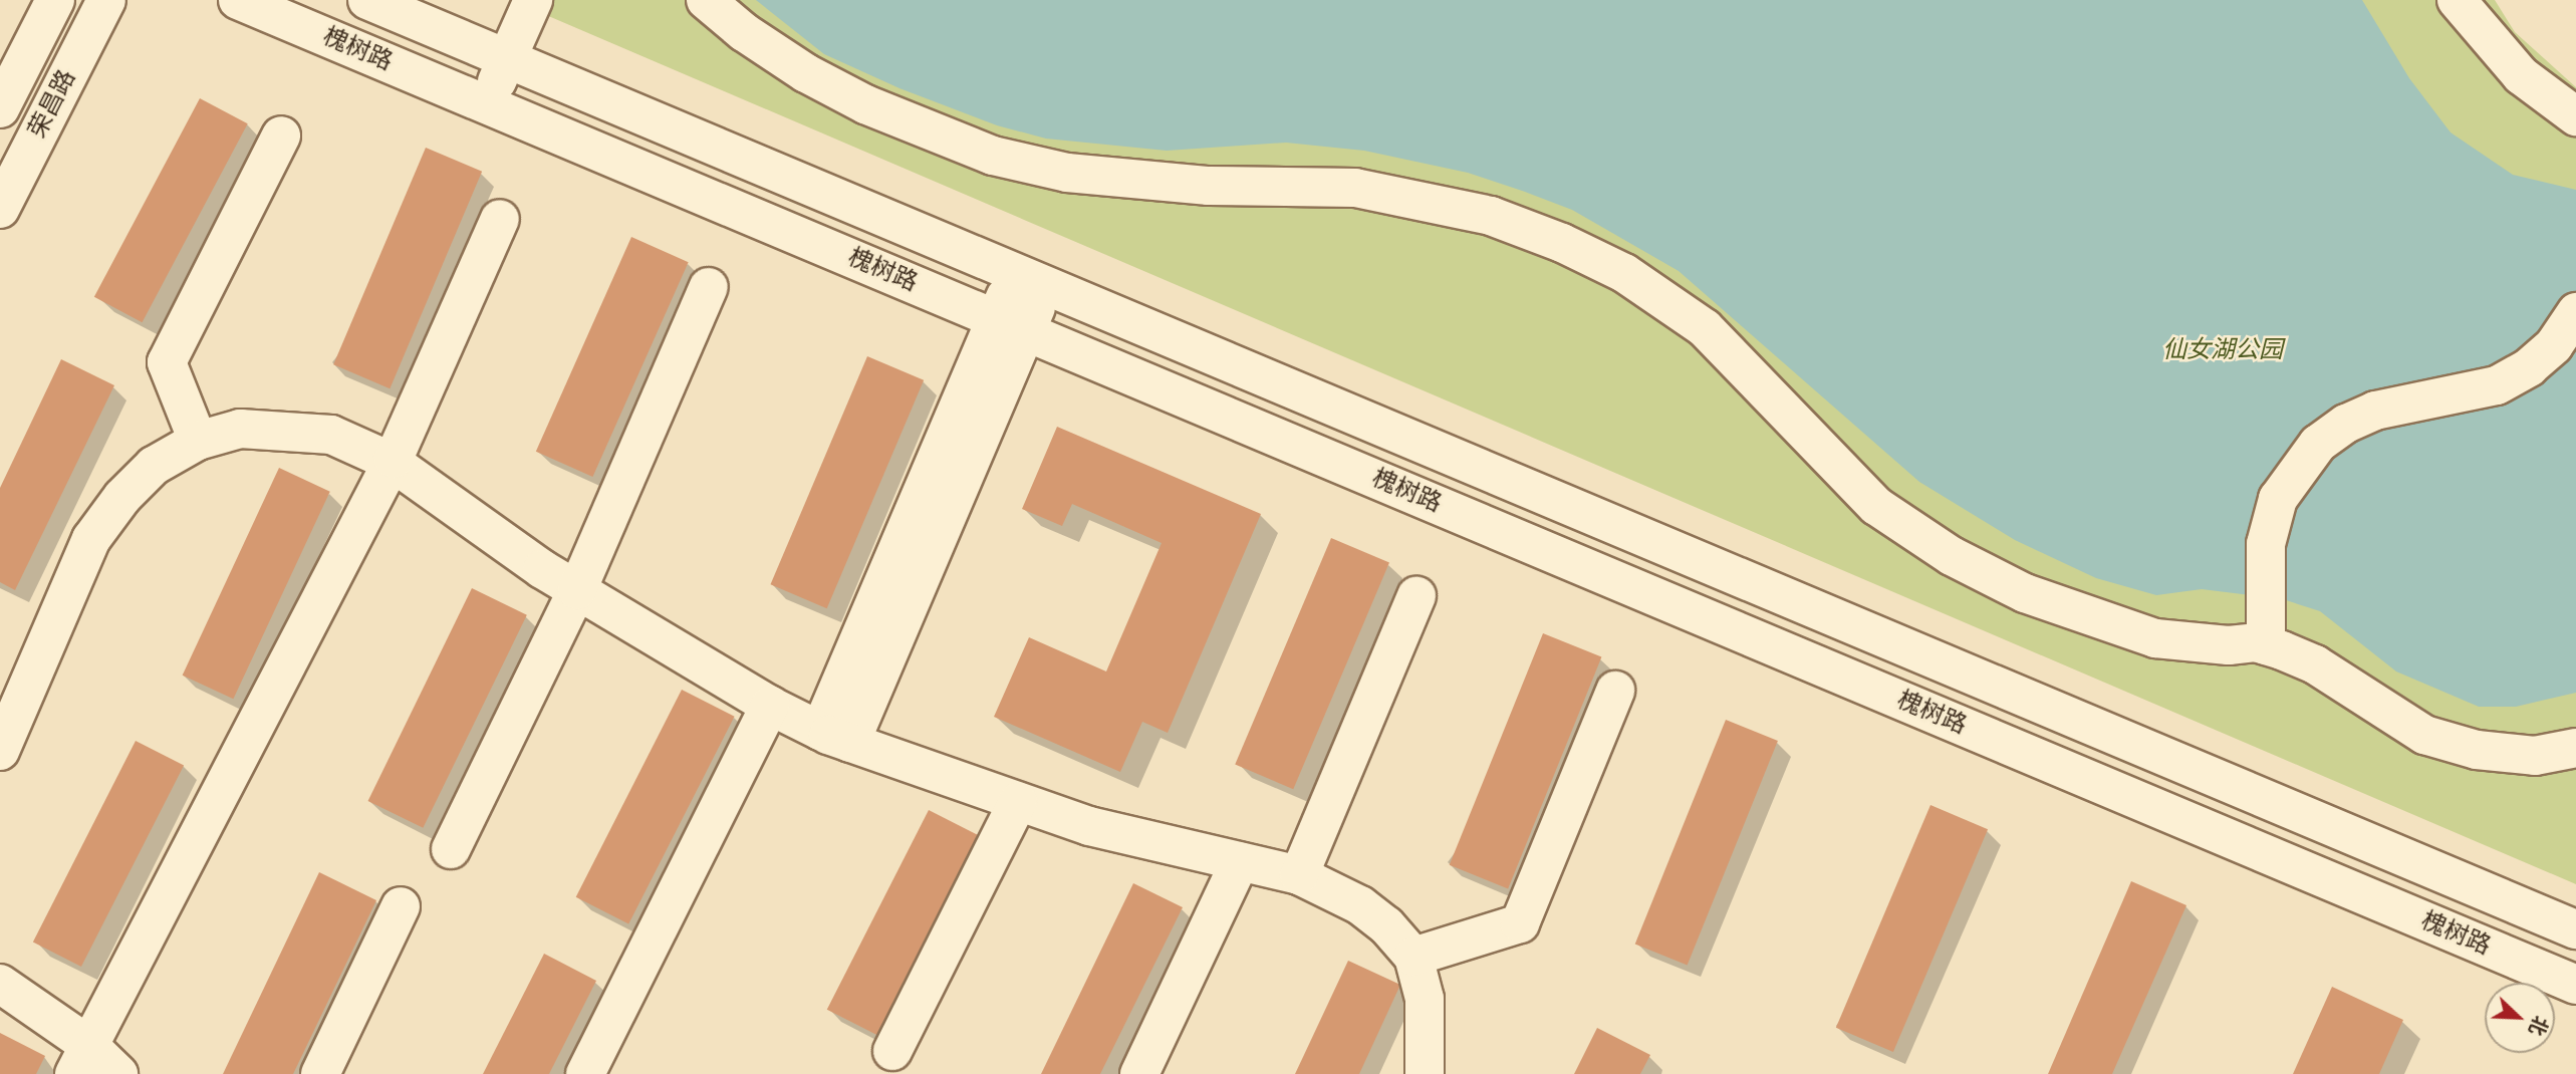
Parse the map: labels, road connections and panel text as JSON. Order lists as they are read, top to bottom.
{
  "streets": {
    "street": ["槐树路", "荣昌路"]
  },
  "parks": ["仙女湖公园"],
  "north": "bottom right"
}
